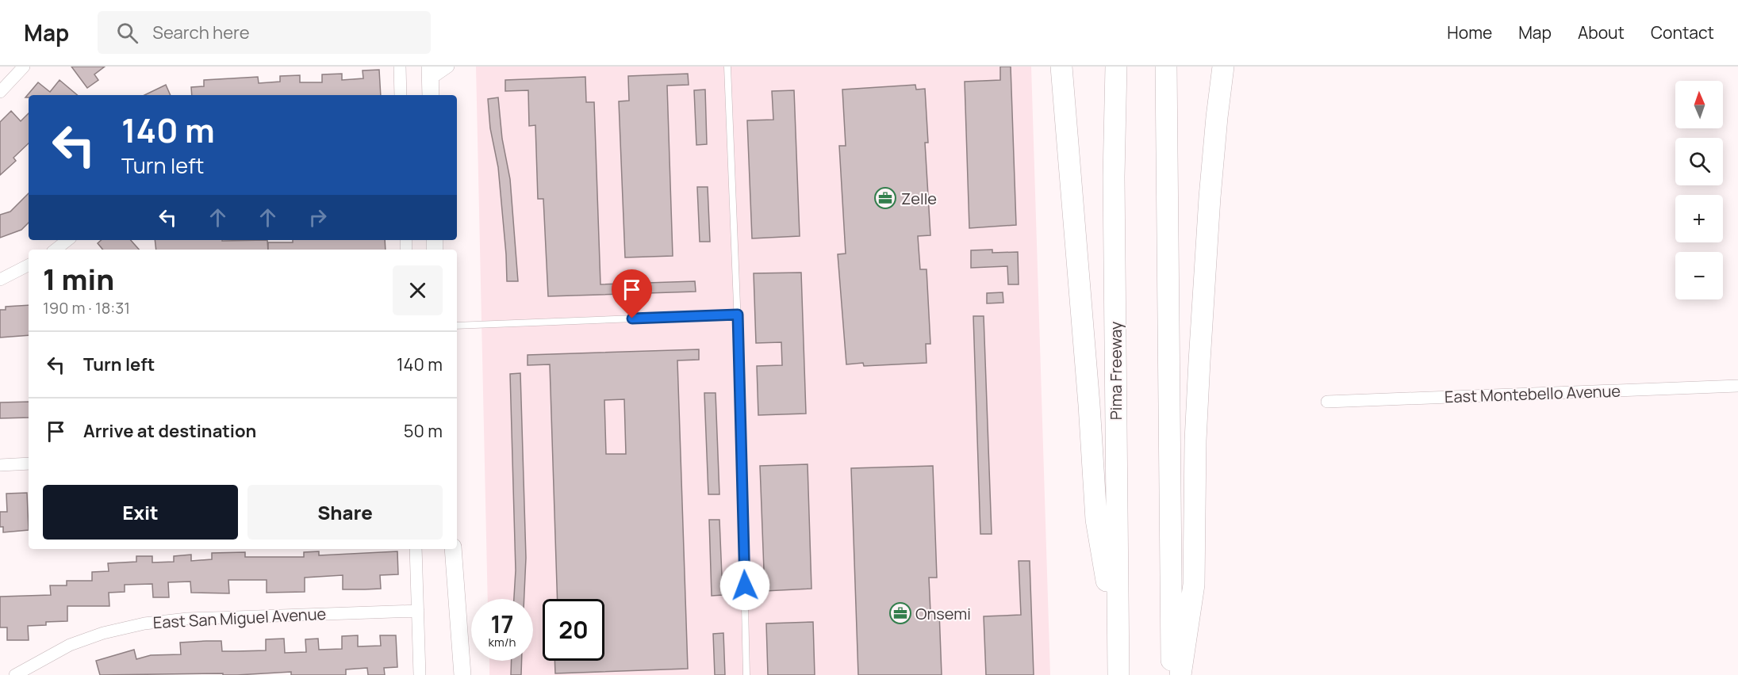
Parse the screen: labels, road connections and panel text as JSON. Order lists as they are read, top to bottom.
{
  "streets": {
    "highway": ["Pima Freeway"],
    "street": ["East Montebello Avenue", "East San Miguel Avenue"]
  },
  "places": {
    "office": ["Zelle", "Onsemi"]
  },
  "north": "top",
  "page": {
    "header": "Map",
    "search": "Search here",
    "nav": [
      "Home",
      "Map",
      "About",
      "Contact"
    ],
    "map_buttons": ["+", "−"],
    "turn": ["140 m", "Turn left"],
    "heading": ["1 min", "190 m · 18:31"],
    "list": [
      {
        "name": "Turn left",
        "value": "140 m"
      },
      {
        "name": "Arrive at destination",
        "value": "50 m"
      }
    ],
    "buttons": ["Exit", "Share"],
    "speed": "17 km/h",
    "limit": "20"
  }
}
